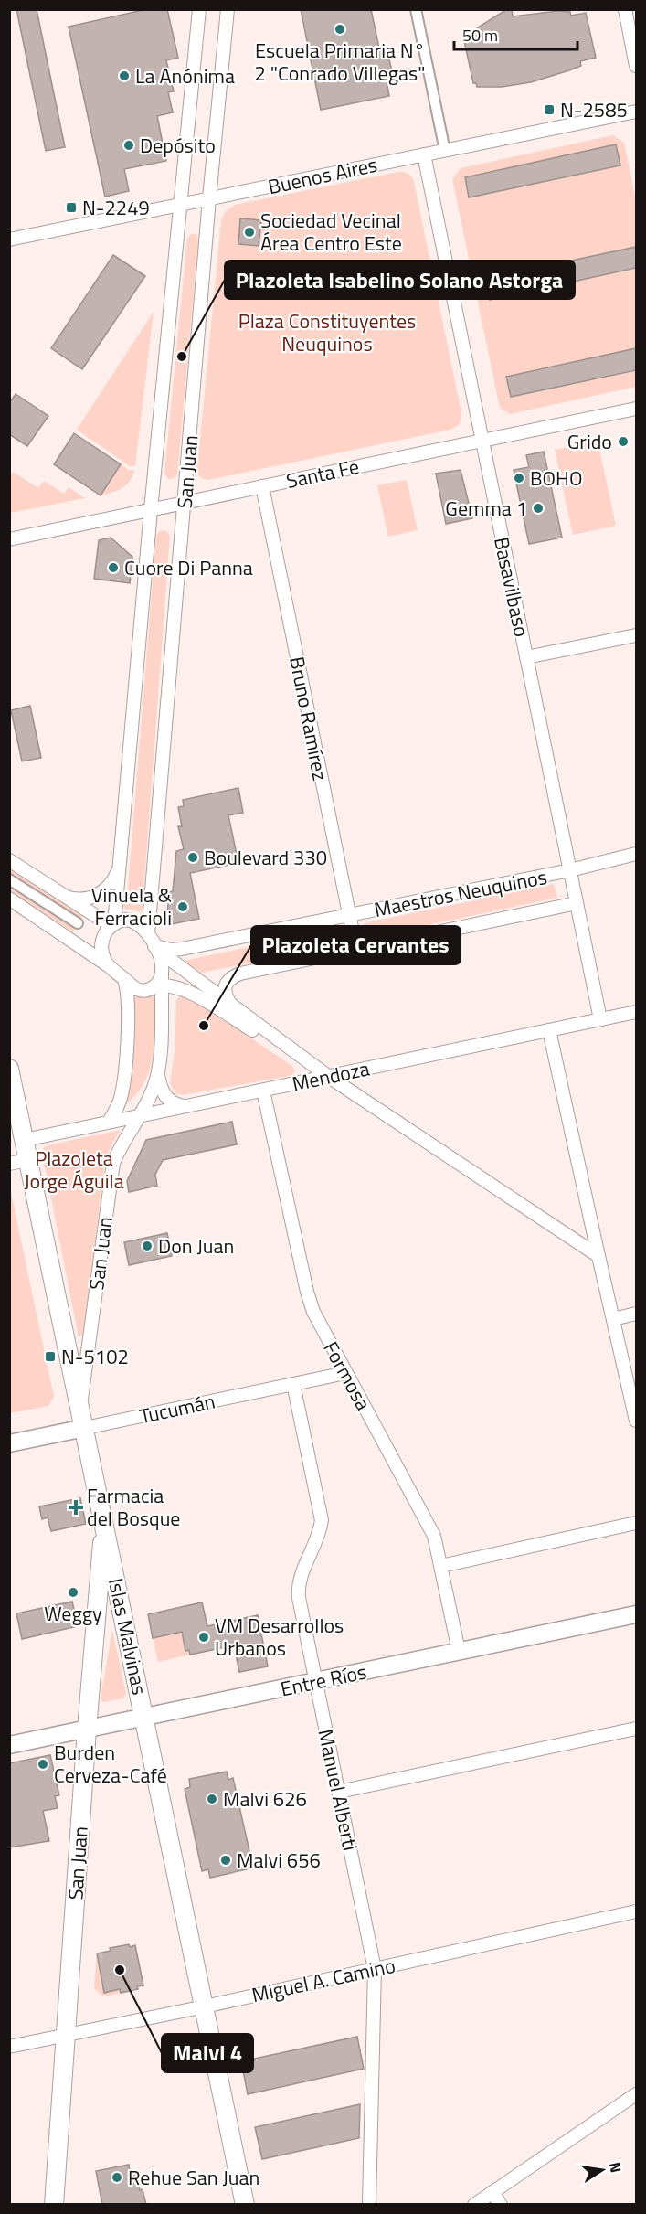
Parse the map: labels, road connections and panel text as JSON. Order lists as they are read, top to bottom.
{
  "streets": {
    "main road": ["San Juan", "Islas Malvinas"],
    "street": [
      "Buenos Aires",
      "Santa Fe",
      "Basavilbaso",
      "Bruno Ramírez",
      "Maestros Neuquinos",
      "Mendoza",
      "Formosa",
      "Tucumán",
      "Entre Ríos",
      "Manuel Alberti",
      "Miguel A. Camino"
    ]
  },
  "crossings": [
    ["Buenos Aires", "San Juan"],
    ["Buenos Aires", "Basavilbaso"],
    ["San Juan", "Santa Fe"],
    ["San Juan", "Maestros Neuquinos"],
    ["San Juan", "Mendoza"],
    ["San Juan", "Islas Malvinas"],
    ["San Juan", "Entre Ríos"],
    ["San Juan", "Miguel A. Camino"],
    ["Santa Fe", "Basavilbaso"],
    ["Santa Fe", "Bruno Ramírez"],
    ["Basavilbaso", "Maestros Neuquinos"],
    ["Basavilbaso", "Mendoza"],
    ["Bruno Ramírez", "Maestros Neuquinos"],
    ["Mendoza", "Formosa"],
    ["Mendoza", "Islas Malvinas"],
    ["Formosa", "Tucumán"],
    ["Formosa", "Entre Ríos"],
    ["Tucumán", "Islas Malvinas"],
    ["Tucumán", "Manuel Alberti"],
    ["Islas Malvinas", "Entre Ríos"],
    ["Islas Malvinas", "Miguel A. Camino"],
    ["Entre Ríos", "Manuel Alberti"],
    ["Manuel Alberti", "Miguel A. Camino"]
  ],
  "parks": ["Plaza Constituyentes Neuquinos", "Plazoleta Jorge Águila"],
  "places": {
    "other": [
      "Escuela Primaria N° 2 \"Conrado Villegas\"",
      "La Anónima",
      "Depósito",
      "Sociedad Vecinal Área Centro Este",
      "Plazoleta Isabelino Solano Astorga",
      "Grido",
      "BOHO",
      "Gemma 1",
      "Cuore Di Panna",
      "Boulevard 330",
      "Viñuela & Ferracioli",
      "Plazoleta Cervantes",
      "Don Juan",
      "Weggy",
      "VM Desarrollos Urbanos",
      "Burden Cerveza-Café",
      "Malvi 626",
      "Malvi 656",
      "Malvi 4",
      "Rehue San Juan"
    ],
    "transit": ["N-2585", "N-2249", "N-5102"],
    "health": ["Farmacia del Bosque"]
  },
  "scale_bar": "50 m",
  "north": "right"
}
